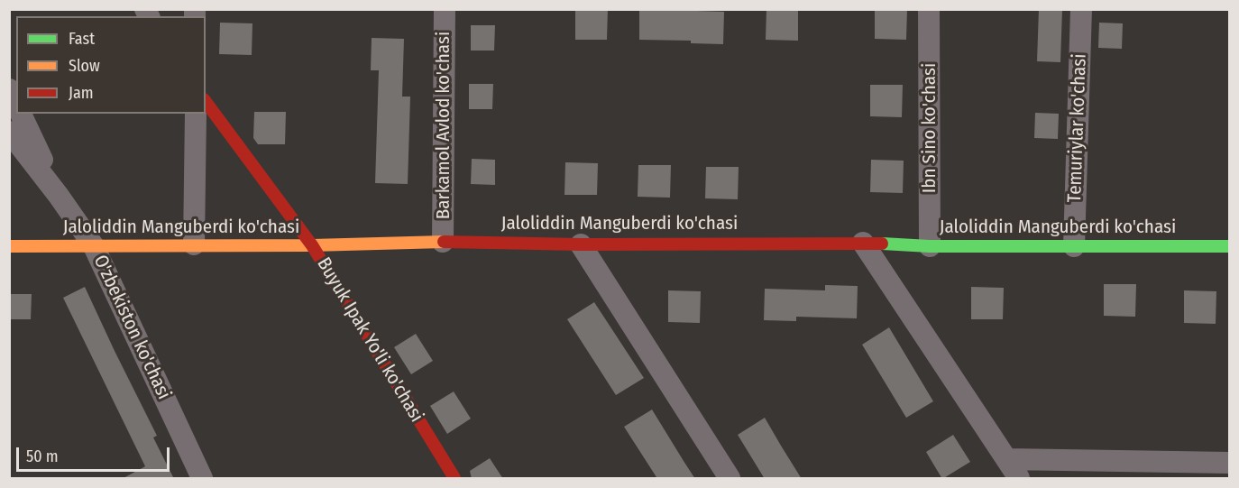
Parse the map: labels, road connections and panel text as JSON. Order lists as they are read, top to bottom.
{
  "streets": {
    "street": [
      "Barkamol Avlod ko'chasi",
      "Ibn Sino ko'chasi",
      "Temuriylar ko'chasi",
      "Jaloliddin Manguberdi ko'chasi",
      "O'zbekiston ko'chasi",
      "Buyuk Ipak Yo'li ko'chasi"
    ]
  },
  "crossings": [
    ["Barkamol Avlod ko'chasi", "Jaloliddin Manguberdi ko'chasi"],
    ["Ibn Sino ko'chasi", "Jaloliddin Manguberdi ko'chasi"],
    ["Temuriylar ko'chasi", "Jaloliddin Manguberdi ko'chasi"],
    ["Jaloliddin Manguberdi ko'chasi", "O'zbekiston ko'chasi"],
    ["Jaloliddin Manguberdi ko'chasi", "Buyuk Ipak Yo'li ko'chasi"]
  ],
  "legend": ["Fast", "Slow", "Jam"],
  "scale_bar": "50 m"
}
